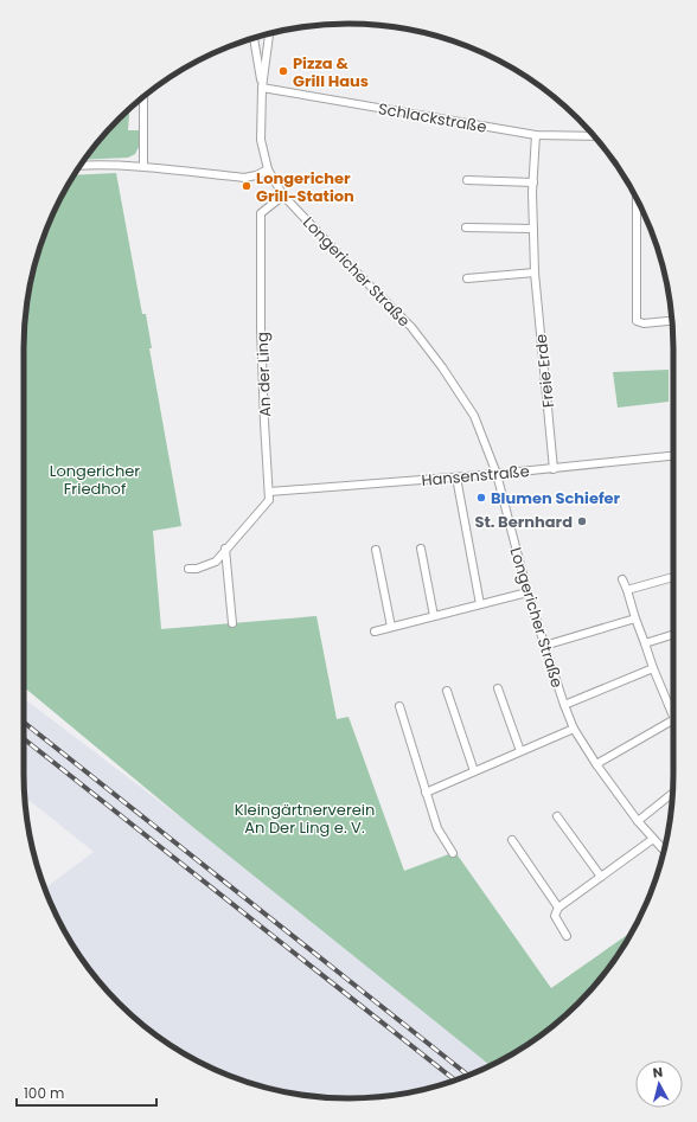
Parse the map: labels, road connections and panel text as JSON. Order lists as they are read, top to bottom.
{
  "streets": {
    "street": [
      "Schlackstraße",
      "Longericher Straße",
      "Freie Erde",
      "An der Ling",
      "Hansenstraße"
    ]
  },
  "crossings": [
    ["Schlackstraße", "Longericher Straße"],
    ["Schlackstraße", "Freie Erde"],
    ["Longericher Straße", "An der Ling"],
    ["Longericher Straße", "Hansenstraße"],
    ["Freie Erde", "Hansenstraße"],
    ["An der Ling", "Hansenstraße"]
  ],
  "parks": ["Longericher Friedhof", "Kleingärtnerverein An Der Ling e. V."],
  "places": [
    "Pizza & Grill Haus",
    "Longericher Grill-Station",
    "Blumen Schiefer",
    "St. Bernhard"
  ],
  "scale_bar": "100 m",
  "north": "top"
}
